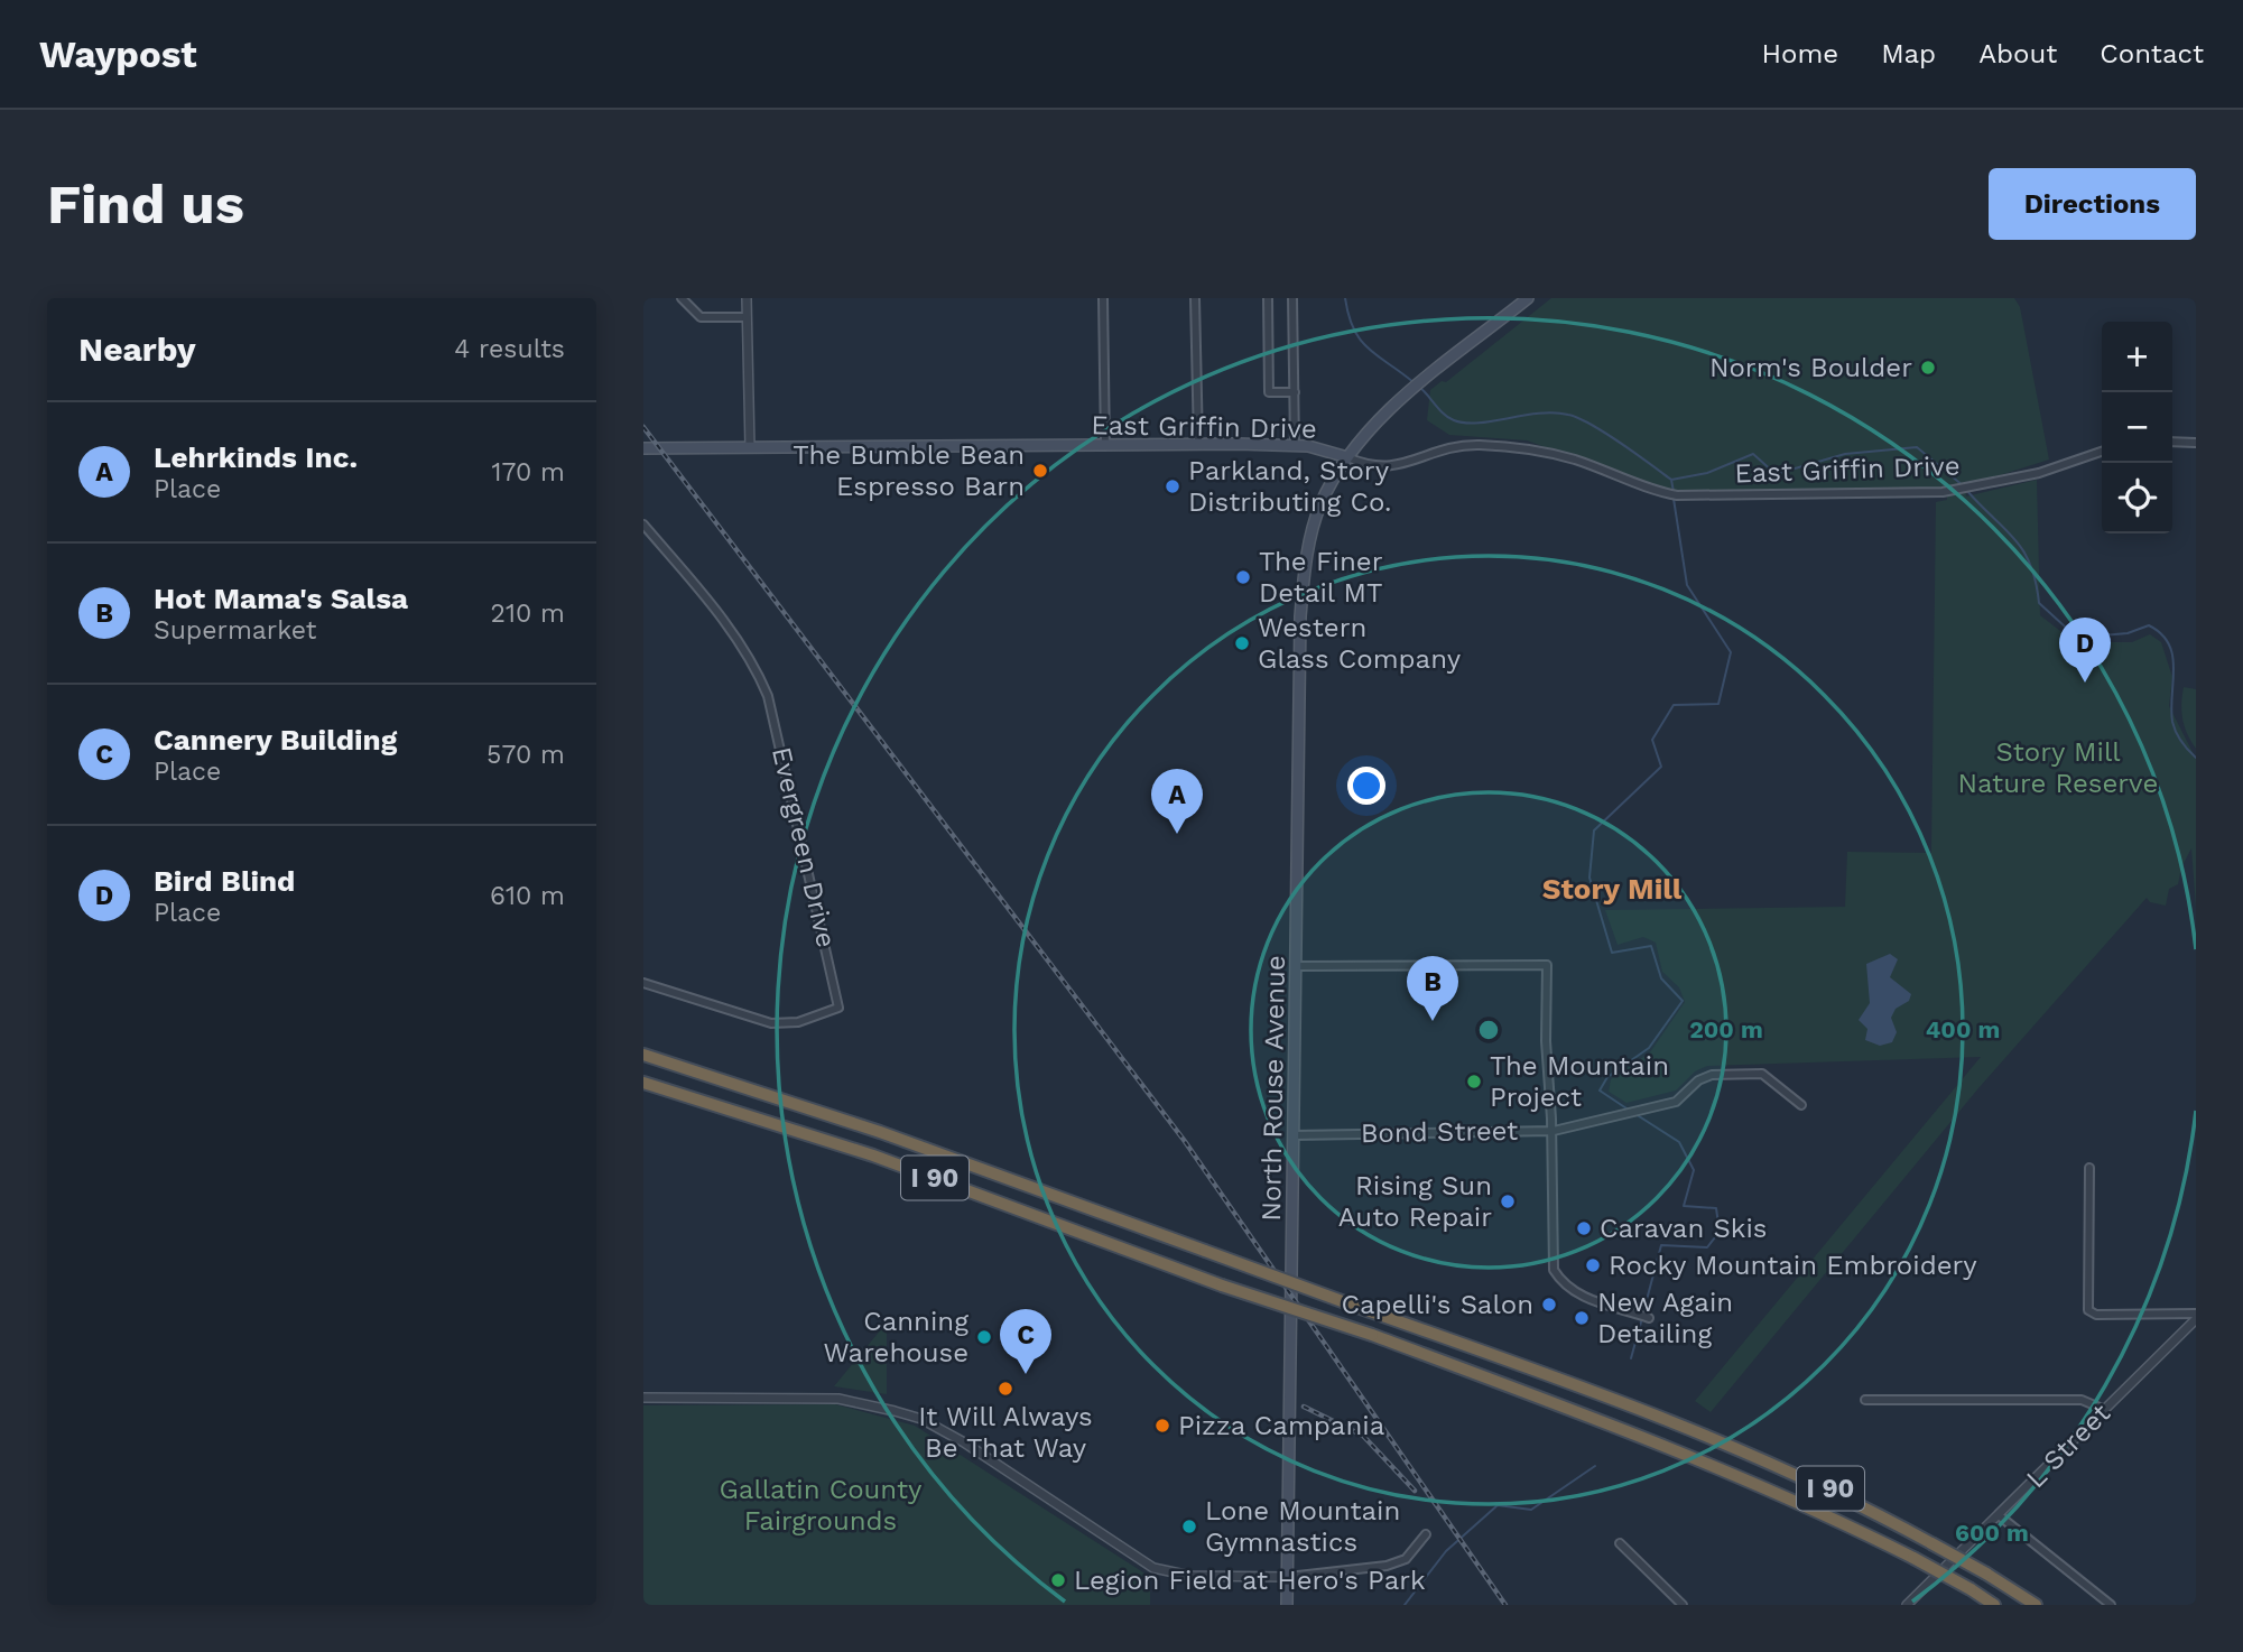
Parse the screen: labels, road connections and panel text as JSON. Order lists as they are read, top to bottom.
{
  "streets": {
    "highway": ["I 90"],
    "main road": ["East Griffin Drive", "North Rouse Avenue"],
    "street": ["Evergreen Drive", "Bond Street", "L Street"]
  },
  "crossings": [
    ["East Griffin Drive", "North Rouse Avenue"],
    ["North Rouse Avenue", "Bond Street"]
  ],
  "districts": ["Story Mill"],
  "parks": ["Story Mill Nature Reserve", "Gallatin County Fairgrounds"],
  "places": [
    "Norm's Boulder",
    "The Bumble Bean Espresso Barn",
    "Parkland, Story Distributing Co.",
    "The Finer Detail MT",
    "Western Glass Company",
    "The Mountain Project",
    "Rising Sun Auto Repair",
    "Caravan Skis",
    "Rocky Mountain Embroidery",
    "Capelli's Salon",
    "New Again Detailing",
    "Canning Warehouse",
    "It Will Always Be That Way",
    "Pizza Campania",
    "Lone Mountain Gymnastics",
    "Legion Field at Hero's Park"
  ],
  "page": {
    "header": "Waypost",
    "nav": [
      "Home",
      "Map",
      "About",
      "Contact"
    ],
    "buttons": "Directions",
    "title": "Find us",
    "heading": ["Nearby", "4 results"],
    "map_buttons": ["+", "−"],
    "list": [
      {
        "mark": "A",
        "name": "Lehrkinds Inc.",
        "note": "Place",
        "value": "170 m"
      },
      {
        "mark": "B",
        "name": "Hot Mama's Salsa",
        "note": "Supermarket",
        "value": "210 m"
      },
      {
        "mark": "C",
        "name": "Cannery Building",
        "note": "Place",
        "value": "570 m"
      },
      {
        "mark": "D",
        "name": "Bird Blind",
        "note": "Place",
        "value": "610 m"
      }
    ],
    "pins": [
      "D",
      "A",
      "B",
      "C"
    ]
  },
  "rings": ["200 m", "400 m", "600 m"]
}
